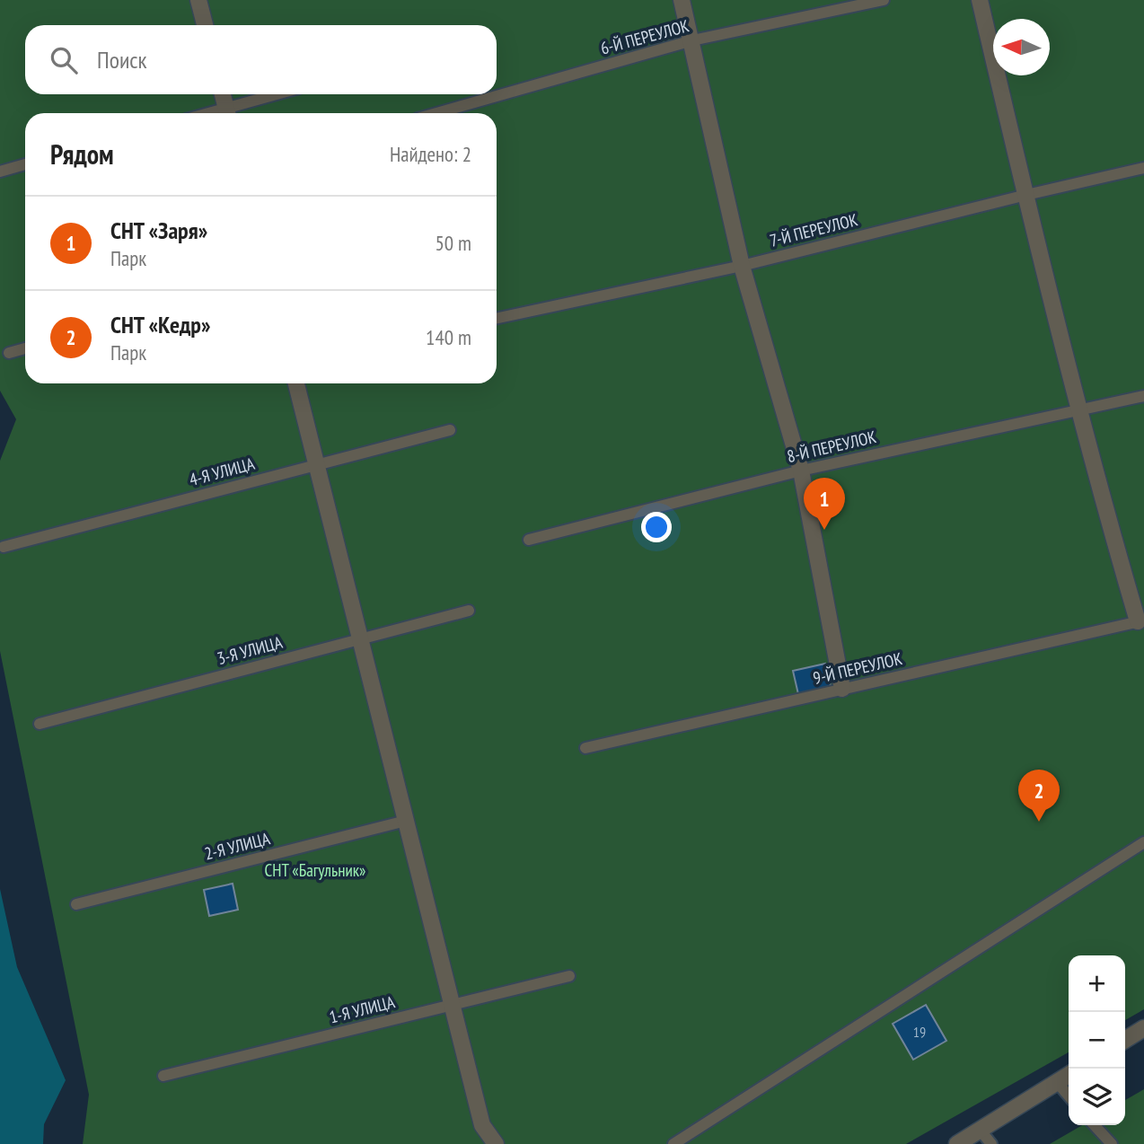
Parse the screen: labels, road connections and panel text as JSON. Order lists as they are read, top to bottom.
{
  "streets": {
    "lane": [
      "6-Й ПЕРЕУЛОК",
      "7-Й ПЕРЕУЛОК",
      "8-Й ПЕРЕУЛОК",
      "4-Я УЛИЦА",
      "3-Я УЛИЦА",
      "9-Й ПЕРЕУЛОК",
      "2-Я УЛИЦА",
      "1-Я УЛИЦА"
    ]
  },
  "parks": ["СНТ «Багульник»"],
  "house_numbers": ["19"],
  "north": "left",
  "page": {
    "search": "Поиск",
    "heading": ["Рядом", "Найдено: 2"],
    "list": [
      {
        "mark": "1",
        "name": "СНТ «Заря»",
        "note": "Парк",
        "value": "50 m"
      },
      {
        "mark": "2",
        "name": "СНТ «Кедр»",
        "note": "Парк",
        "value": "140 m"
      }
    ],
    "pins": ["1", "2"],
    "map_buttons": ["+", "−"]
  }
}
